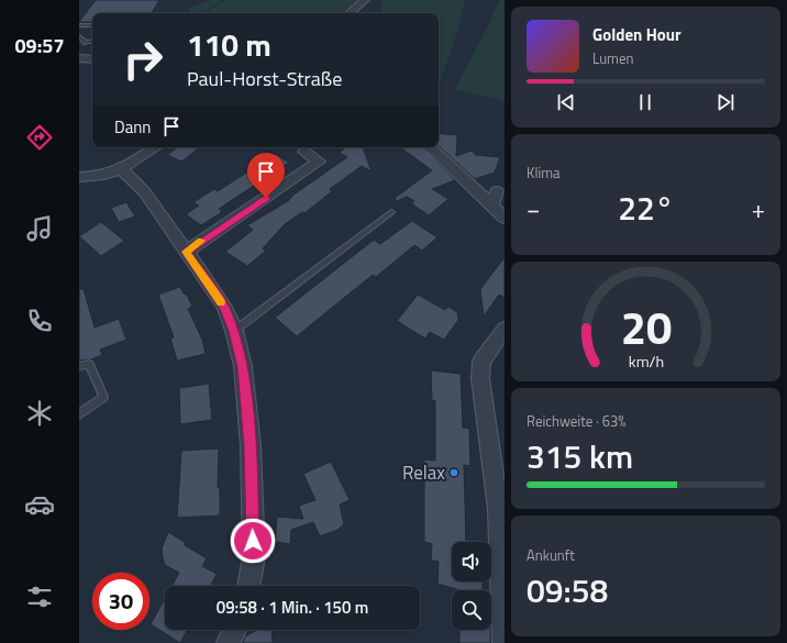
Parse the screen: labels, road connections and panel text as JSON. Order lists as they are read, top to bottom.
{
  "places": ["Relax"],
  "page": {
    "tabs": "09:57",
    "turn": ["110 m", "Paul-Horst-Straße"],
    "song": ["Golden Hour", "Lumen"],
    "then": "Dann",
    "tile": [
      "Klima",
      ["Reichweite · 63%", "315 km"],
      ["Ankunft", "09:58"]
    ],
    "heat": ["−", "22°", "+"],
    "limit": "30",
    "trip": "09:58 · 1 Min. · 150 m",
    "gauge": ["20", "km/h"]
  }
}
